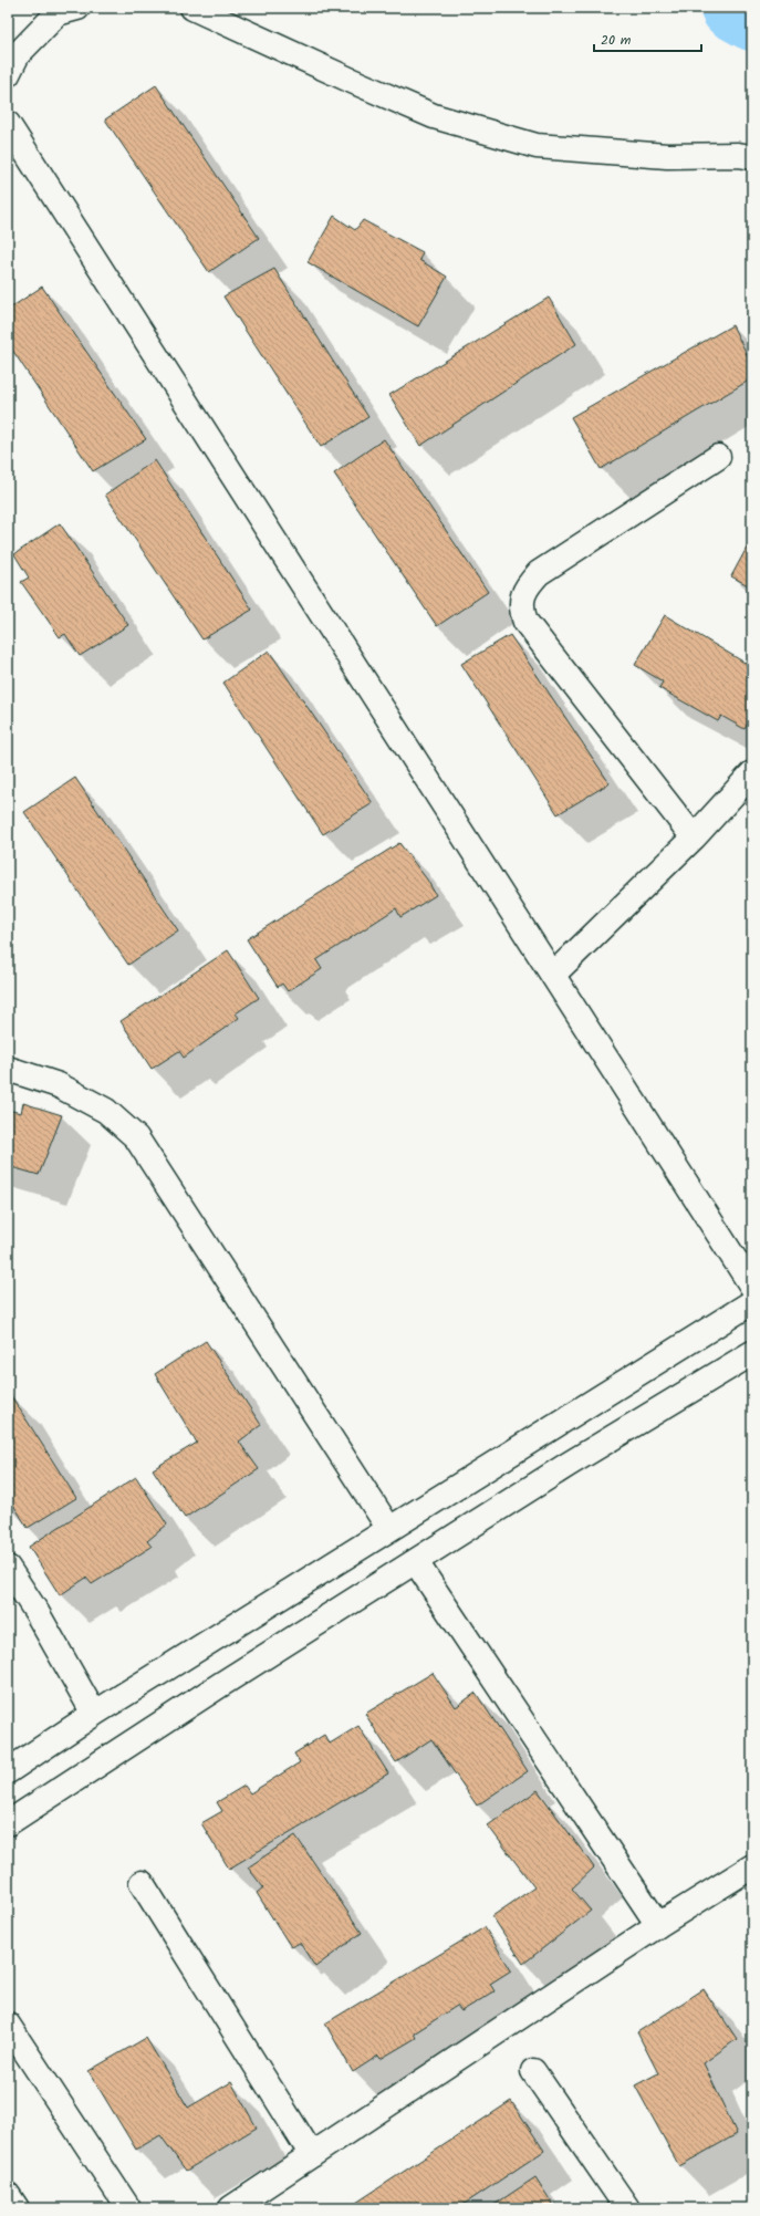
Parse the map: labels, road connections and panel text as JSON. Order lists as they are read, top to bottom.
{
  "scale_bar": "20 m"
}
